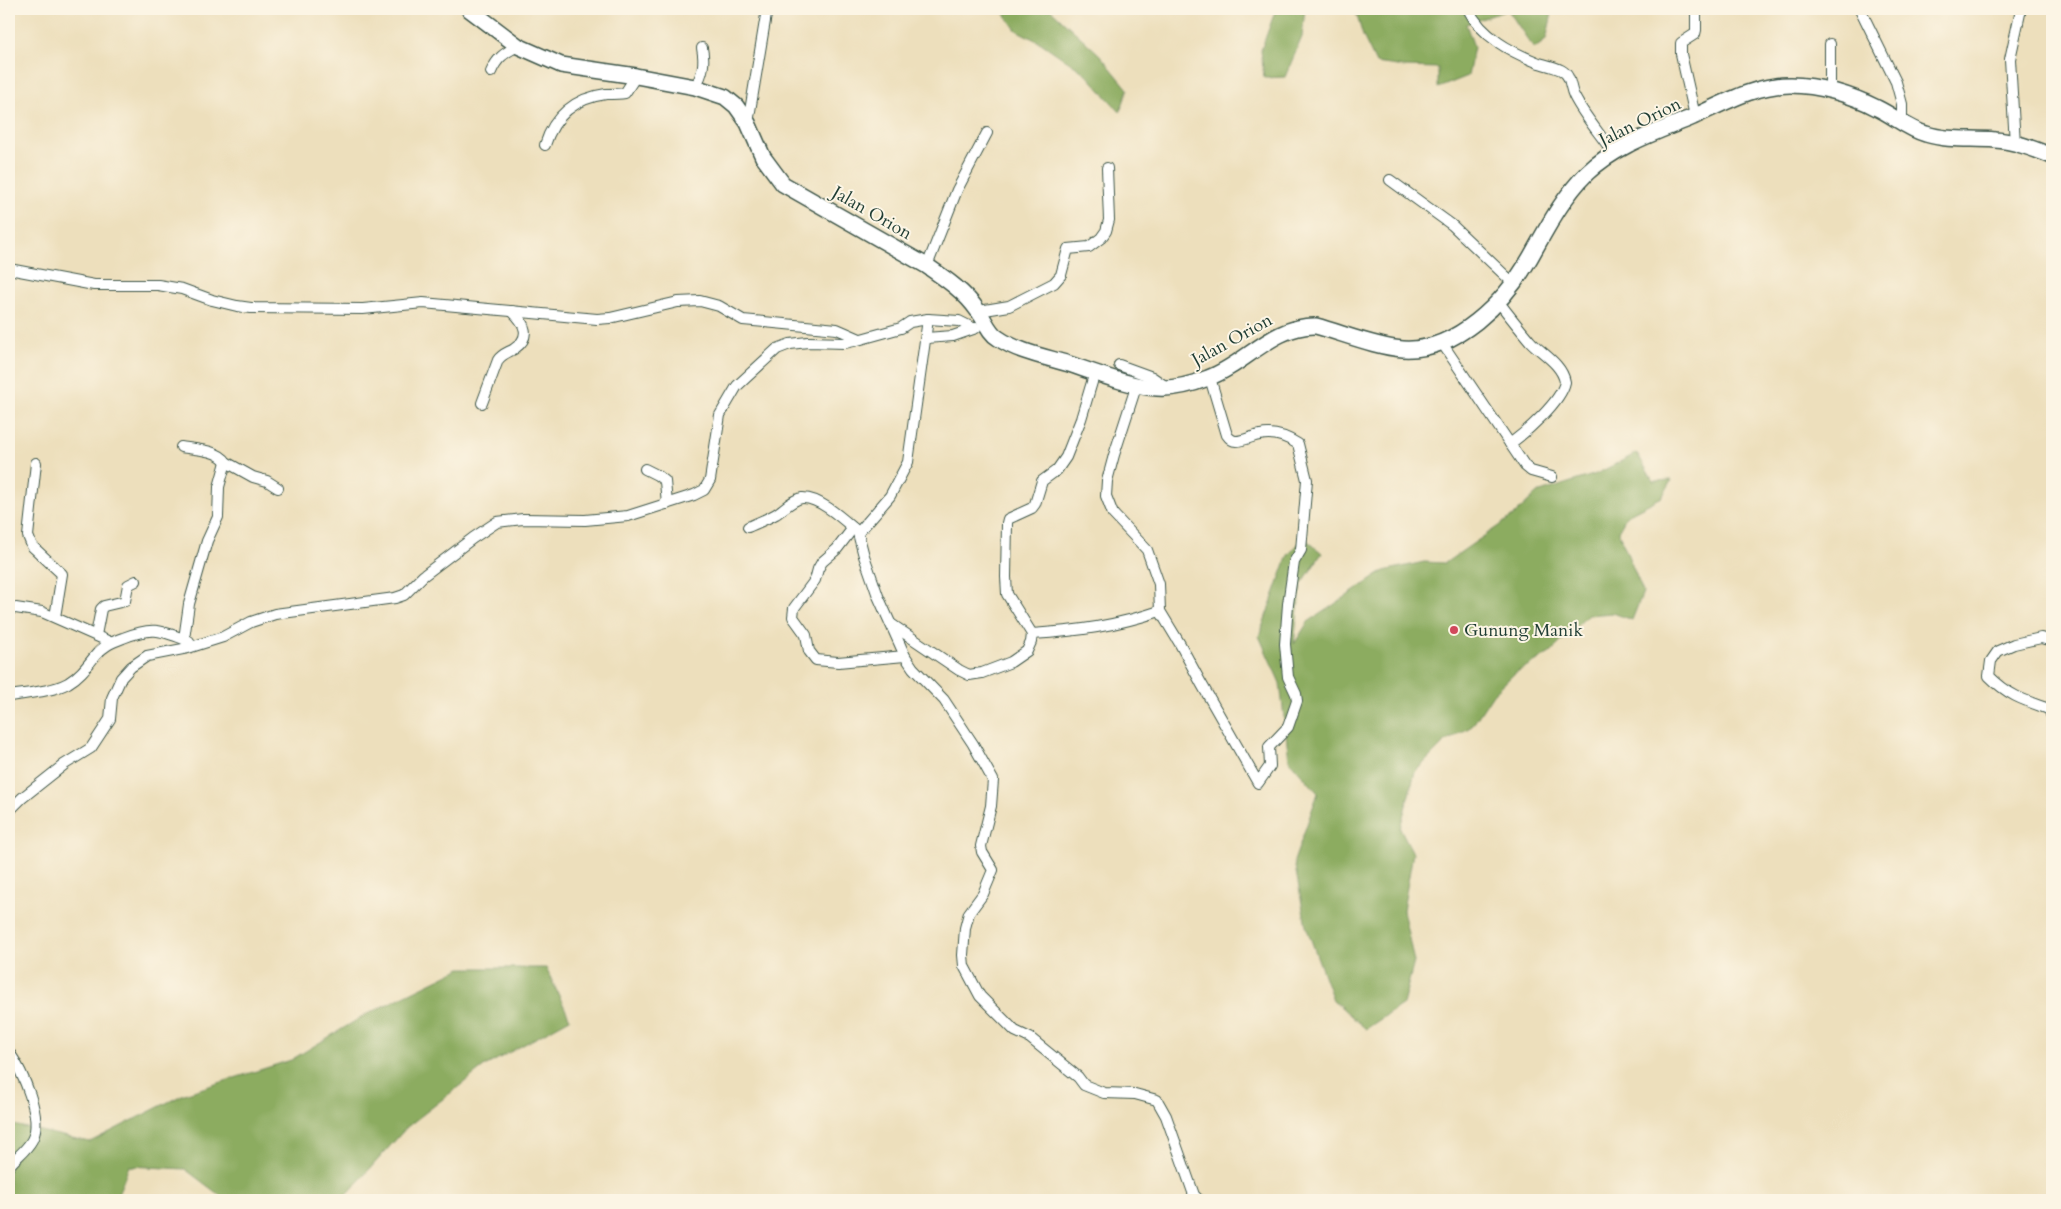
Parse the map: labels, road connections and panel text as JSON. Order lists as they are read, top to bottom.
{
  "streets": {
    "highway": ["Jalan Orion"]
  },
  "places": ["Gunung Manik"]
}
